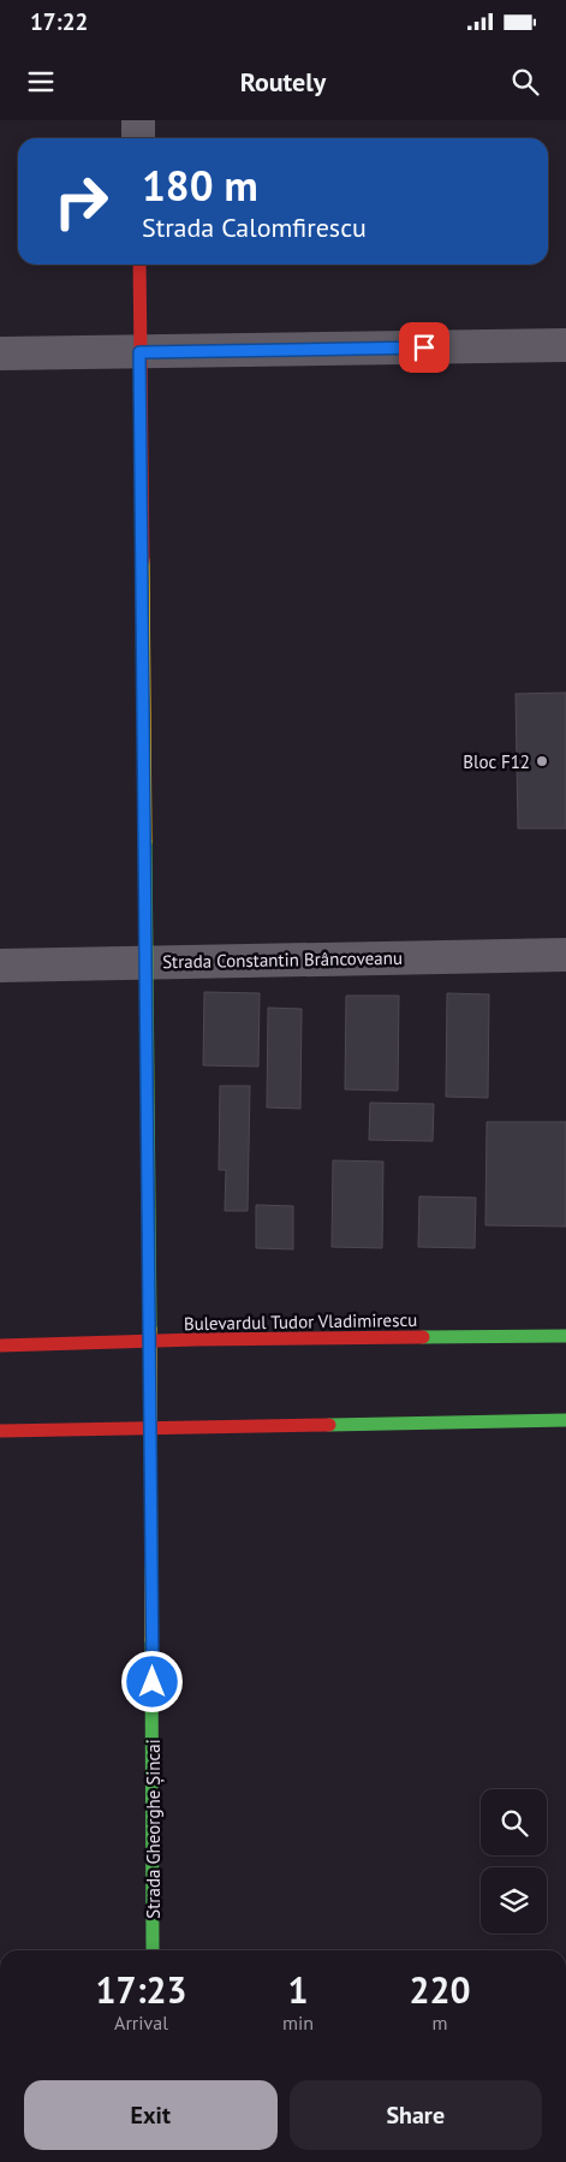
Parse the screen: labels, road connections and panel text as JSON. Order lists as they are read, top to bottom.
{
  "streets": {
    "street": ["Strada Constantin Brâncoveanu", "Bulevardul Tudor Vladimirescu", "Strada Gheorghe Șincai"]
  },
  "crossings": [
    ["Strada Constantin Brâncoveanu", "Strada Gheorghe Șincai"],
    ["Bulevardul Tudor Vladimirescu", "Strada Gheorghe Șincai"]
  ],
  "places": ["Bloc F12"],
  "page": {
    "status": "17:22",
    "header": "Routely",
    "turn": ["180 m", "Strada Calomfirescu"],
    "eta": [
      "17:23",
      "Arrival",
      "1",
      "min",
      "220",
      "m"
    ],
    "buttons": ["Exit", "Share"]
  }
}
